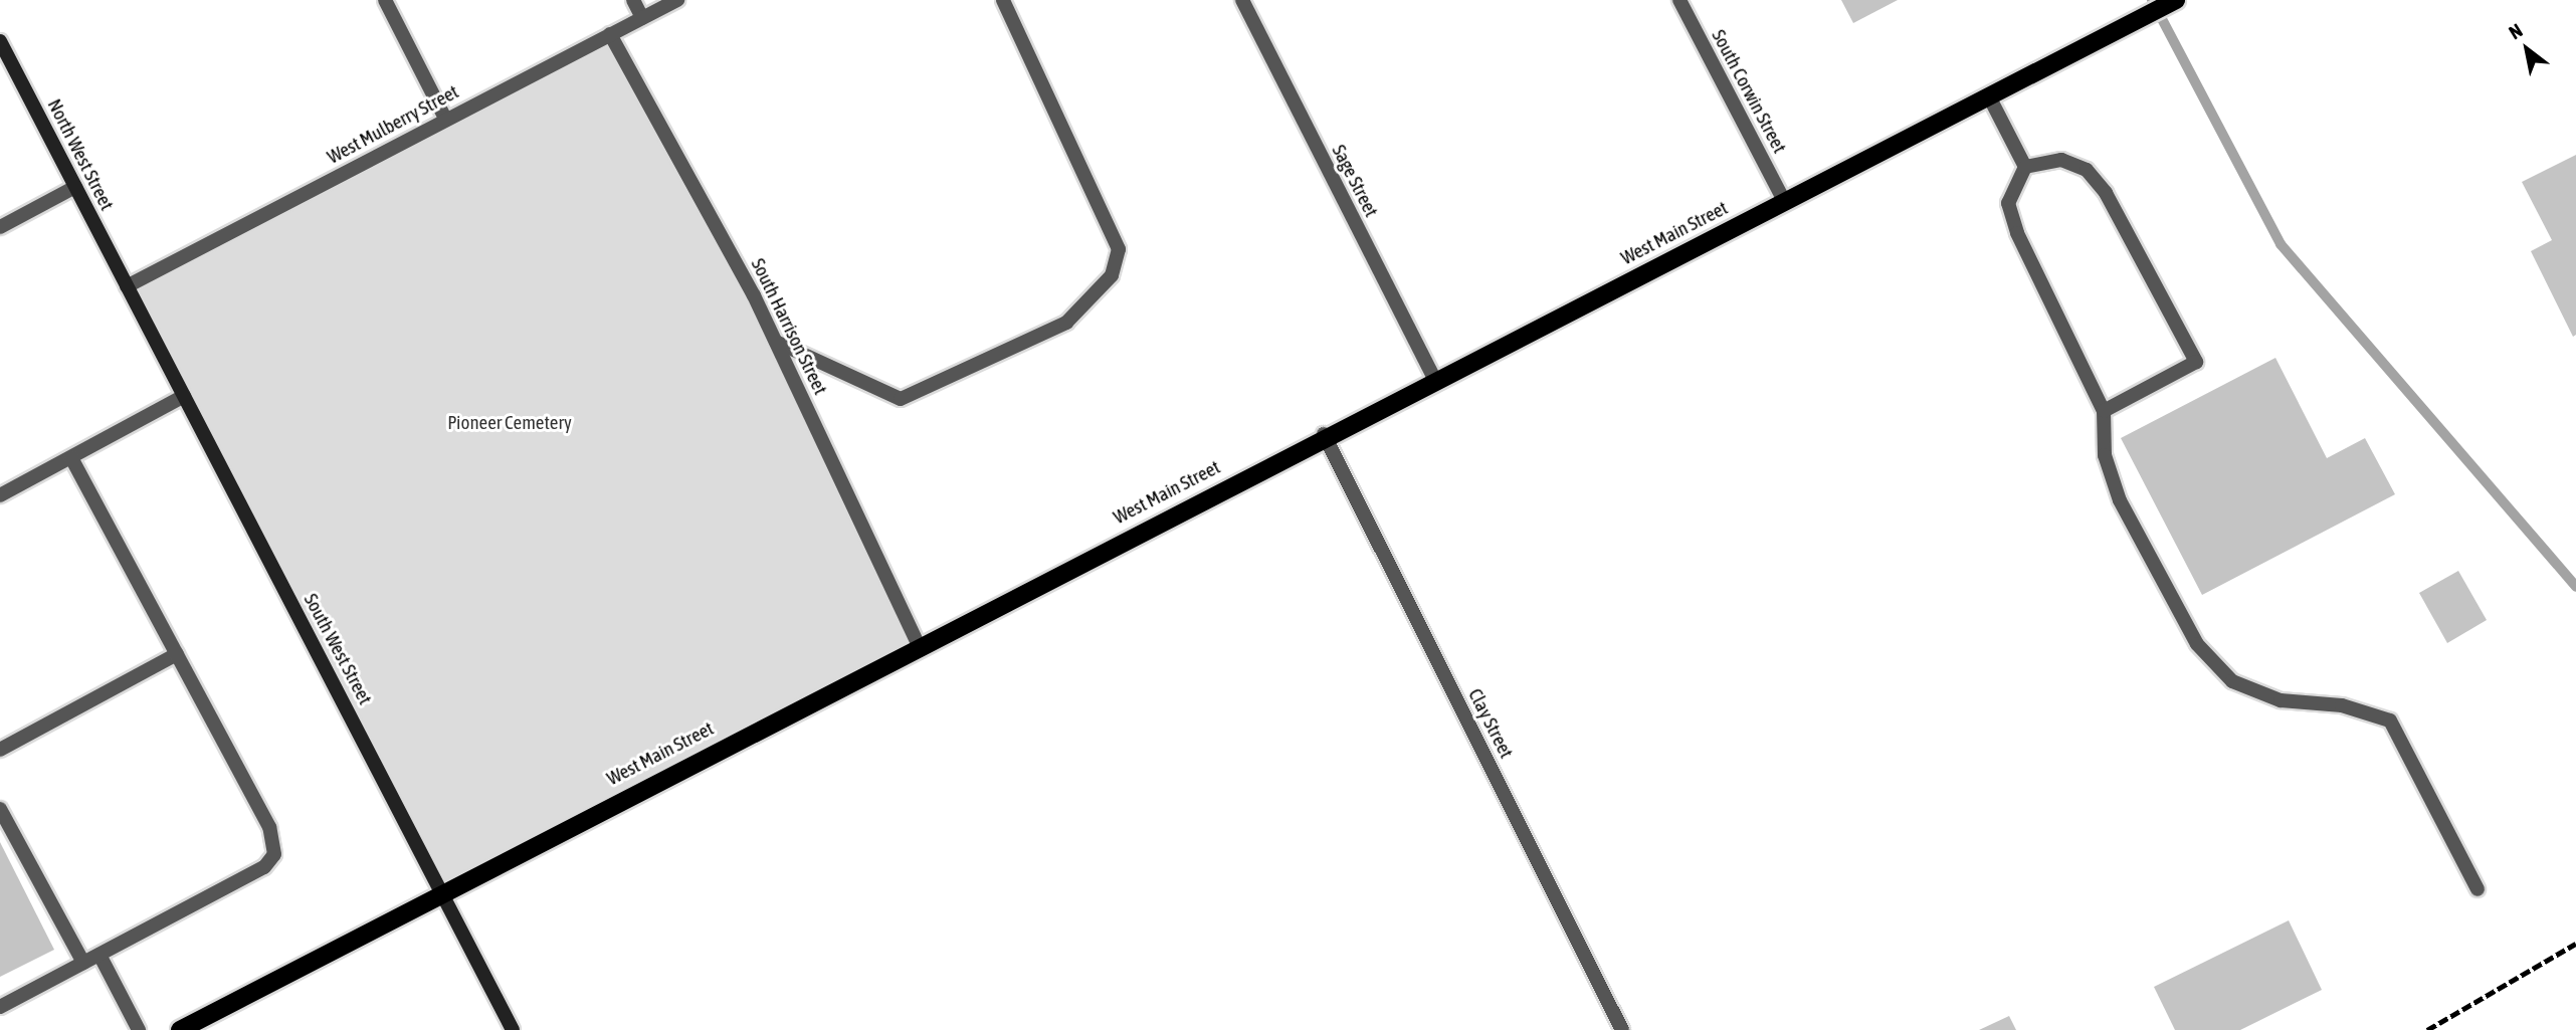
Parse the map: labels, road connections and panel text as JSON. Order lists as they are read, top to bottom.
{
  "streets": {
    "main road": ["West Main Street"],
    "street": [
      "South Corwin Street",
      "West Mulberry Street",
      "North West Street",
      "Sage Street",
      "South Harrison Street",
      "South West Street",
      "Clay Street"
    ]
  },
  "crossings": [
    ["South Corwin Street", "West Main Street"],
    ["West Mulberry Street", "North West Street"],
    ["West Mulberry Street", "South Harrison Street"],
    ["West Mulberry Street", "South West Street"],
    ["North West Street", "South West Street"],
    ["Sage Street", "West Main Street"],
    ["West Main Street", "South Harrison Street"],
    ["West Main Street", "South West Street"],
    ["West Main Street", "Clay Street"]
  ],
  "parks": ["Pioneer Cemetery"],
  "north": "top left"
}
